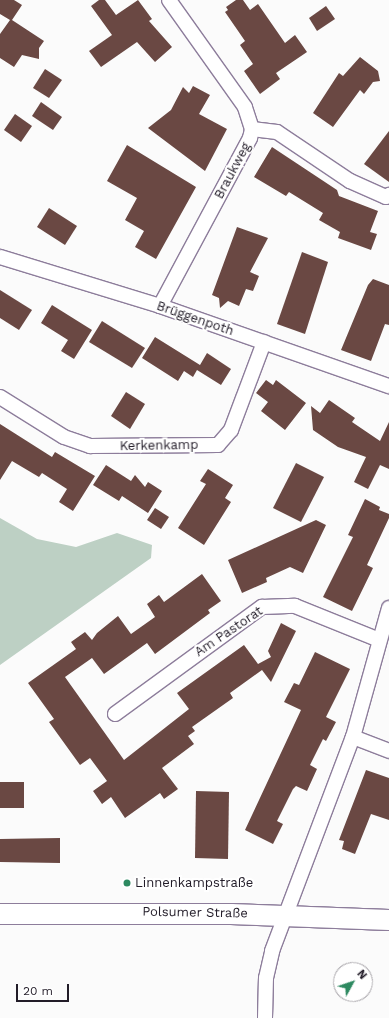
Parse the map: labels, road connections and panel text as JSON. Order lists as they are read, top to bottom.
{
  "streets": {
    "main road": ["Polsumer Straße"],
    "street": [
      "Braukweg",
      "Brüggenpoth",
      "Kerkenkamp",
      "Am Pastorat"
    ]
  },
  "crossings": [
    ["Braukweg", "Brüggenpoth"],
    ["Brüggenpoth", "Kerkenkamp"]
  ],
  "places": ["Linnenkampstraße"],
  "scale_bar": "20 m",
  "north": "top right"
}
